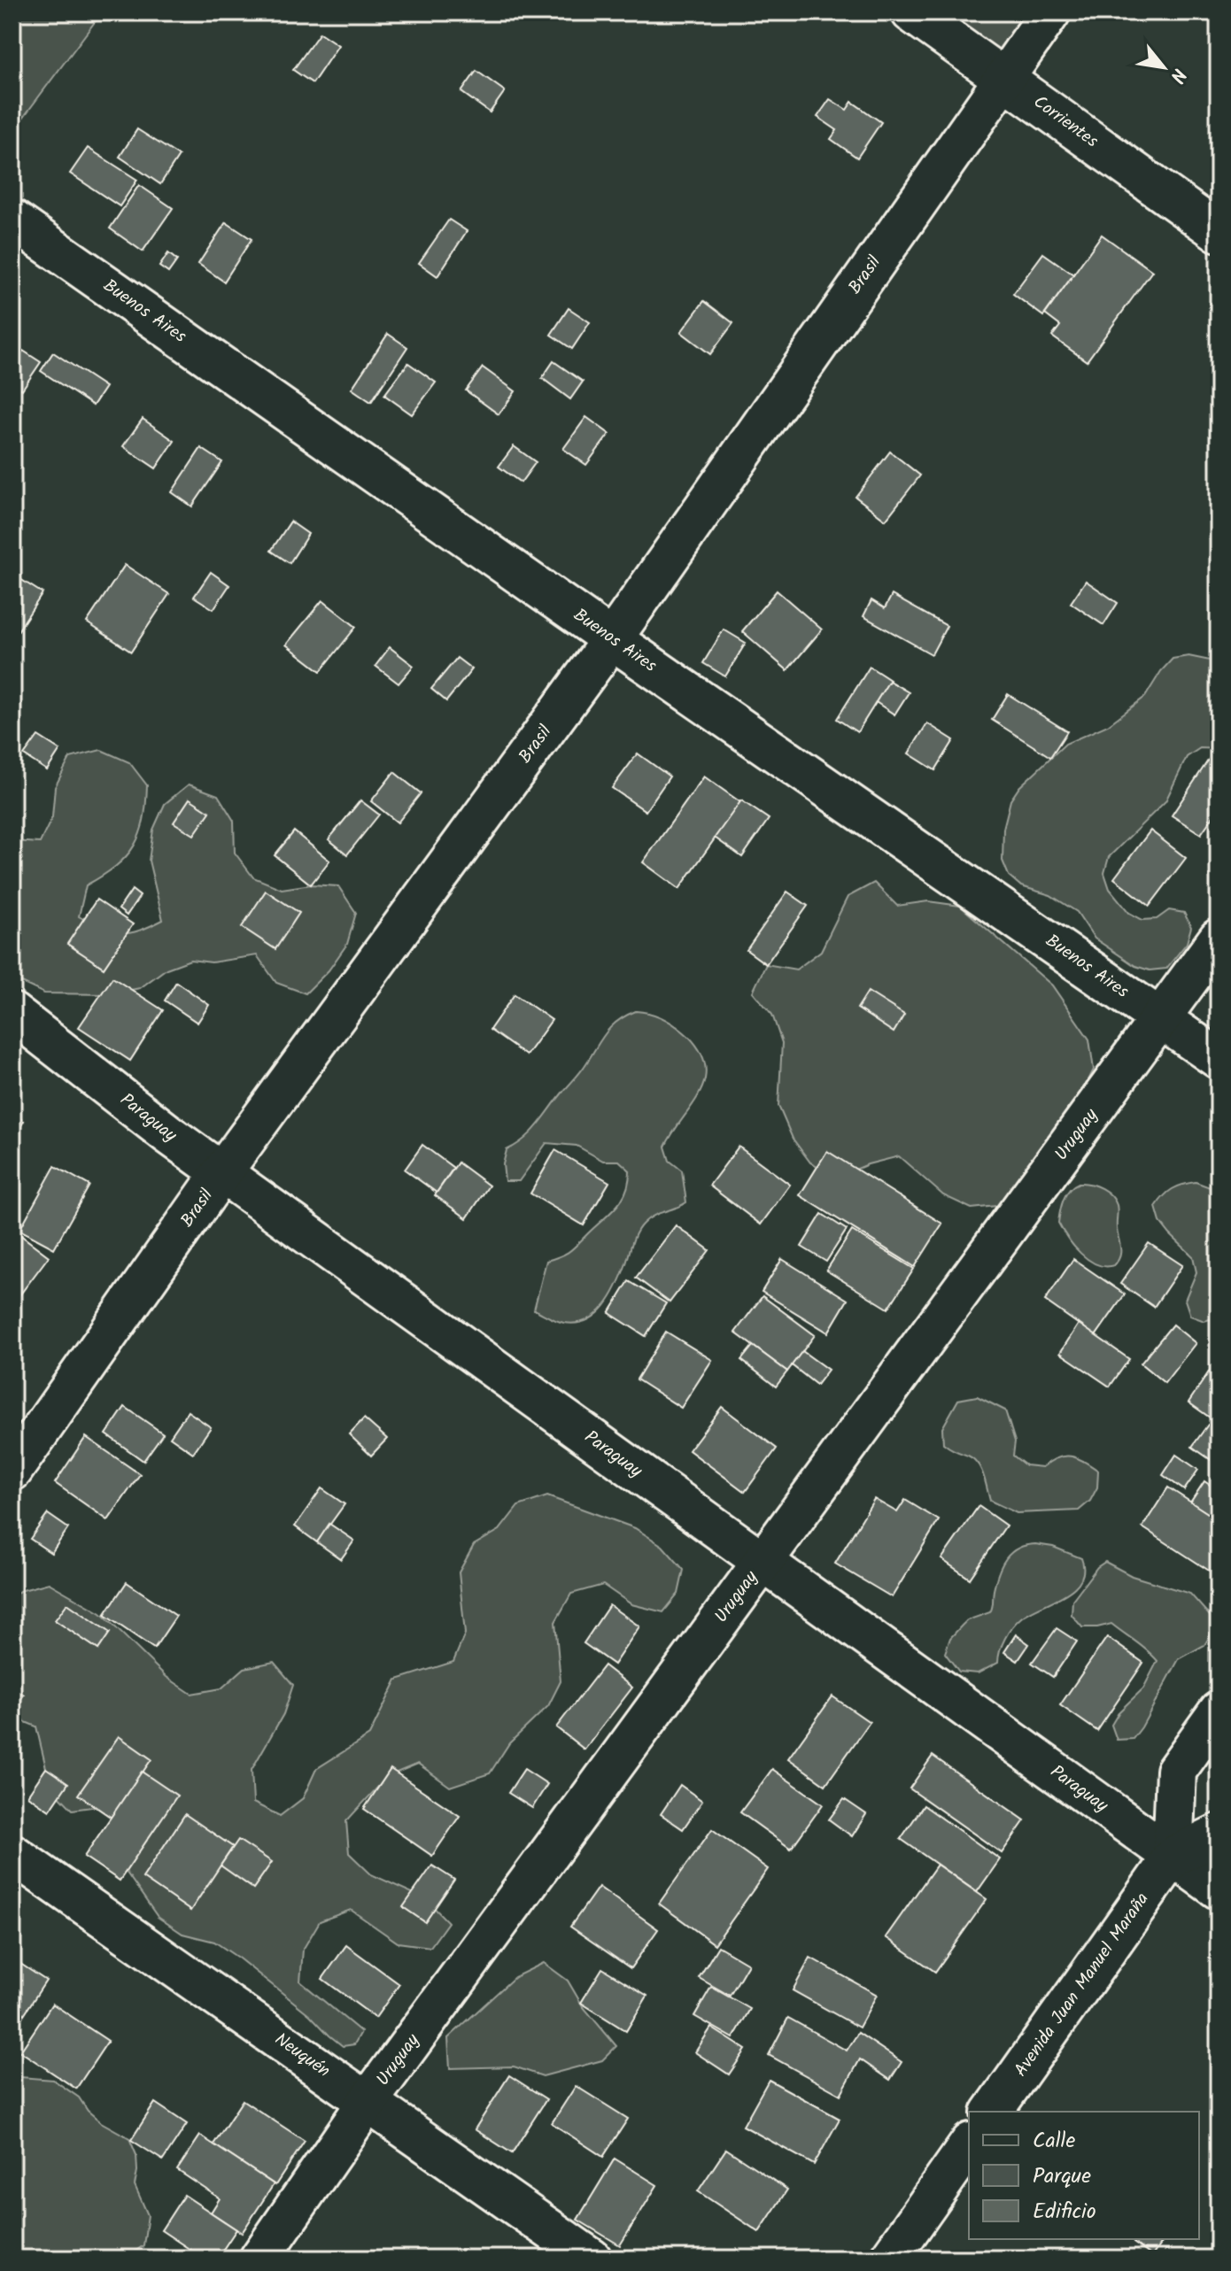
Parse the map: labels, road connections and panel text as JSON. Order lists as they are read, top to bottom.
{
  "streets": {
    "street": [
      "Corrientes",
      "Brasil",
      "Buenos Aires",
      "Paraguay",
      "Uruguay",
      "Avenida Juan Manuel Maraña",
      "Neuquén"
    ]
  },
  "crossings": [
    ["Corrientes", "Brasil"],
    ["Brasil", "Buenos Aires"],
    ["Brasil", "Paraguay"],
    ["Buenos Aires", "Uruguay"],
    ["Paraguay", "Uruguay"],
    ["Paraguay", "Avenida Juan Manuel Maraña"],
    ["Uruguay", "Neuquén"]
  ],
  "legend": ["Calle", "Parque", "Edificio"],
  "north": "bottom right"
}
